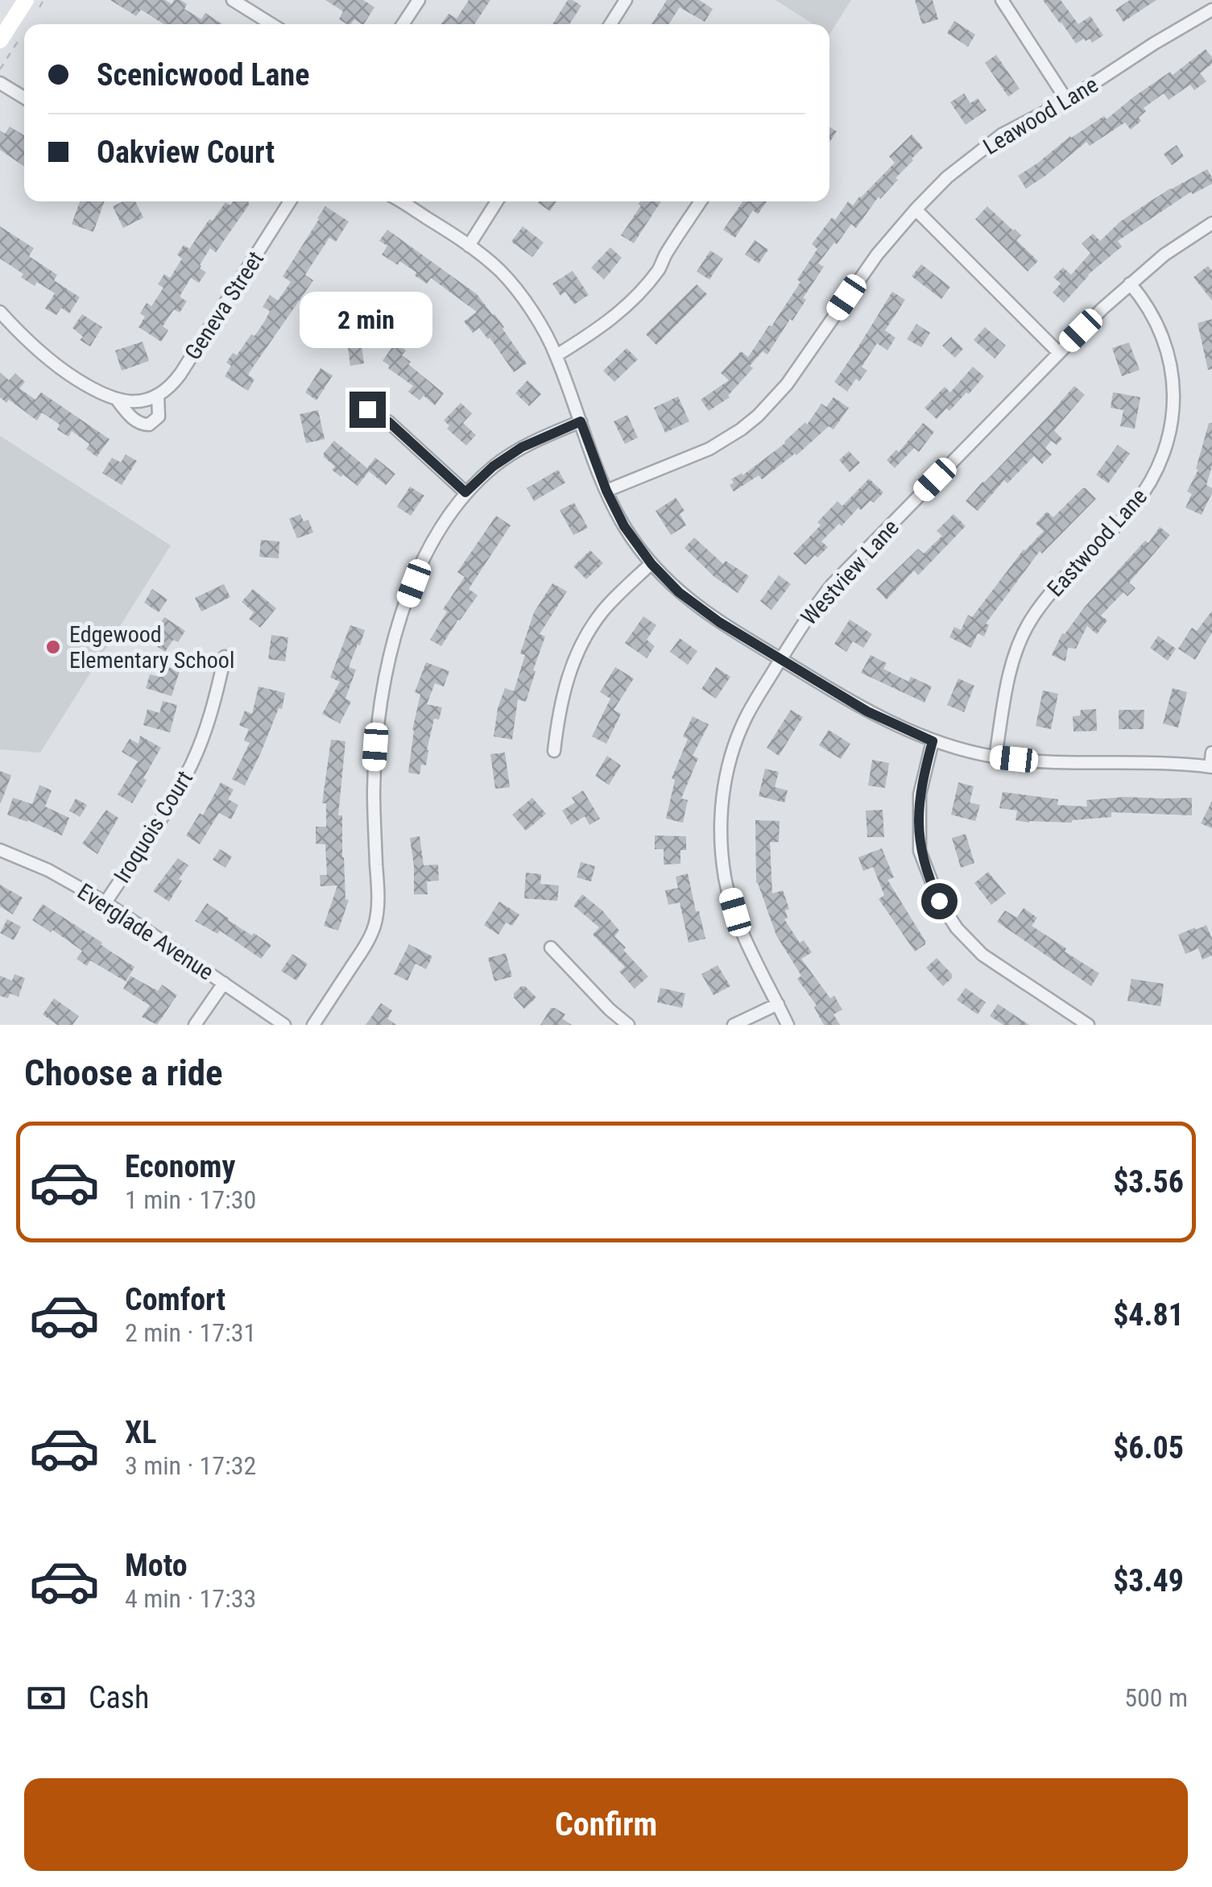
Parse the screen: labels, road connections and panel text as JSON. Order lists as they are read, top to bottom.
{
  "streets": {
    "street": [
      "Leawood Lane",
      "Geneva Street",
      "Eastwood Lane",
      "Westview Lane",
      "Iroquois Court",
      "Everglade Avenue"
    ]
  },
  "crossings": [
    ["Eastwood Lane", "Westview Lane"],
    ["Iroquois Court", "Everglade Avenue"]
  ],
  "places": ["Edgewood Elementary School"],
  "page": {
    "banner": ["Scenicwood Lane", "Oakview Court"],
    "bubble": "2 min",
    "heading": "Choose a ride",
    "list": [
      {
        "name": "Economy",
        "note": "1 min · 17:30",
        "value": "$3.56"
      },
      {
        "name": "Comfort",
        "note": "2 min · 17:31",
        "value": "$4.81"
      },
      {
        "name": "XL",
        "note": "3 min · 17:32",
        "value": "$6.05"
      },
      {
        "name": "Moto",
        "note": "4 min · 17:33",
        "value": "$3.49"
      }
    ],
    "pay": ["Cash", "500 m"],
    "buttons": "Confirm"
  }
}
